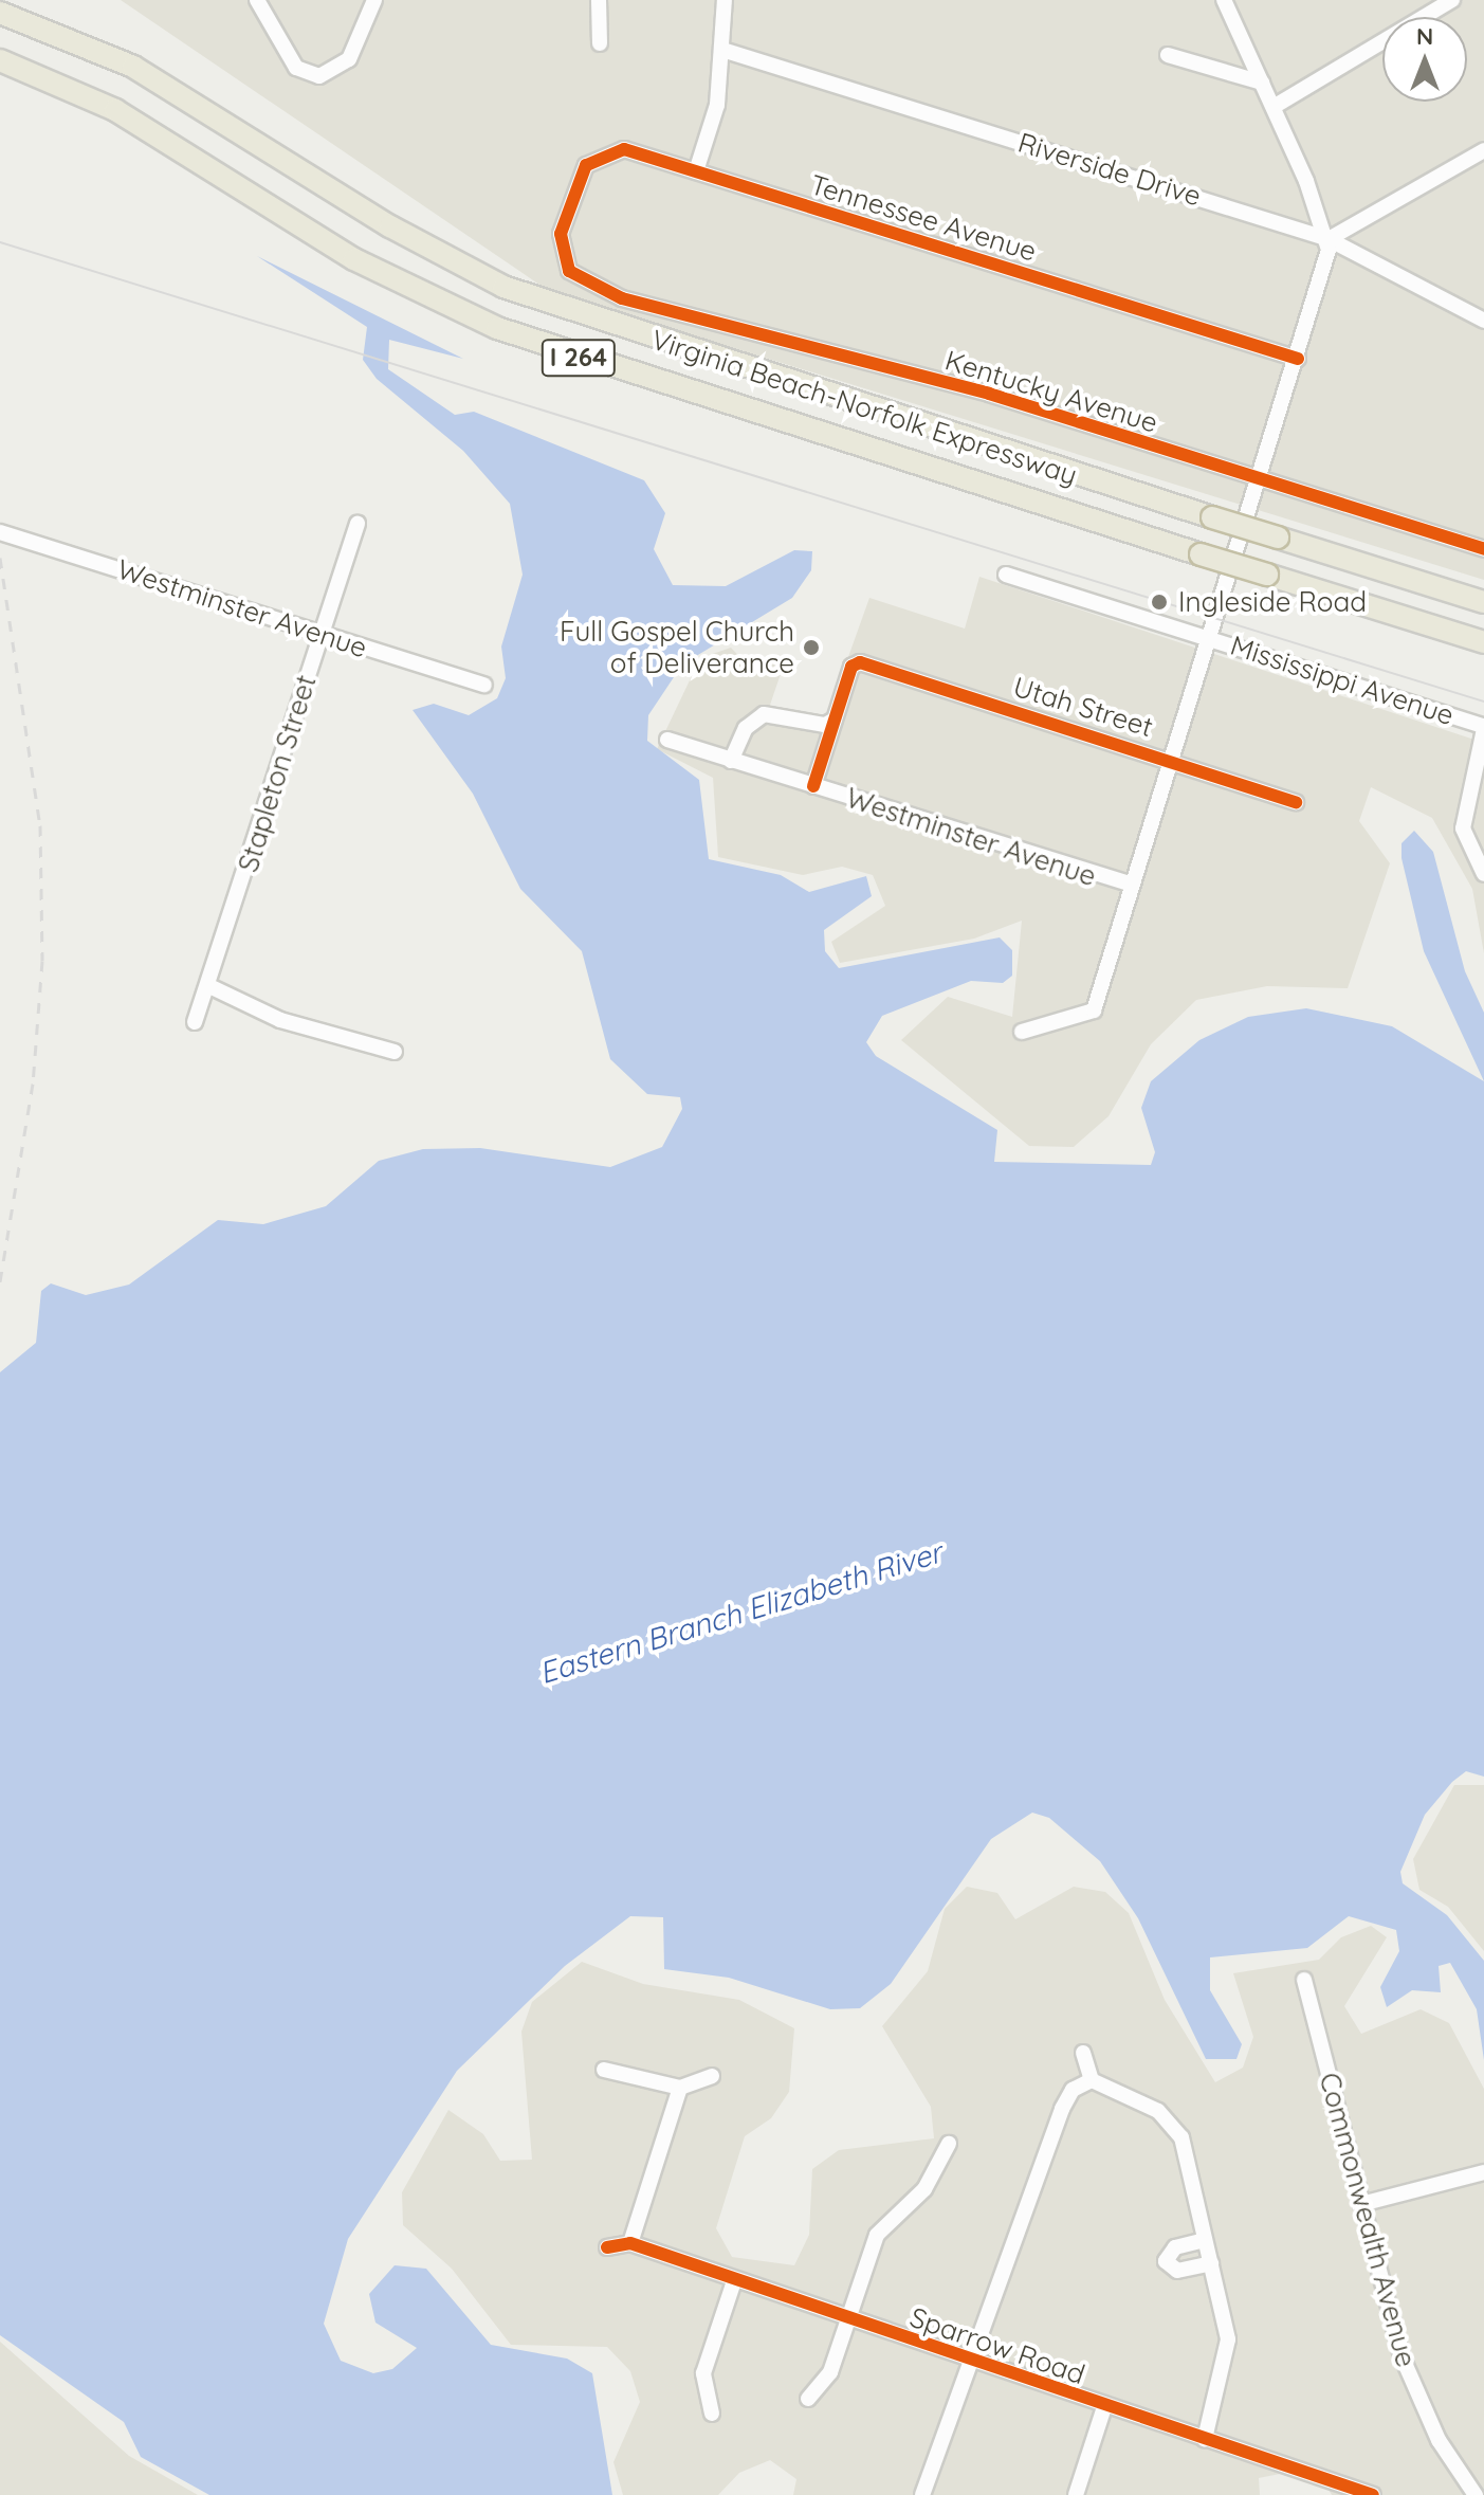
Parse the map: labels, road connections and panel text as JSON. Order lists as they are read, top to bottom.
{
  "streets": {
    "highway": ["I 264", "Virginia Beach-Norfolk Expressway"],
    "street": [
      "Riverside Drive",
      "Tennessee Avenue",
      "Kentucky Avenue",
      "Westminster Avenue",
      "Mississippi Avenue",
      "Utah Street",
      "Stapleton Street",
      "Commonwealth Avenue",
      "Sparrow Road"
    ]
  },
  "crossings": [
    ["Tennessee Avenue", "Kentucky Avenue"],
    ["Westminster Avenue", "Stapleton Street"]
  ],
  "water": ["Eastern Branch Elizabeth River"],
  "places": ["Ingleside Road", "Full Gospel Church of Deliverance"],
  "north": "top"
}
